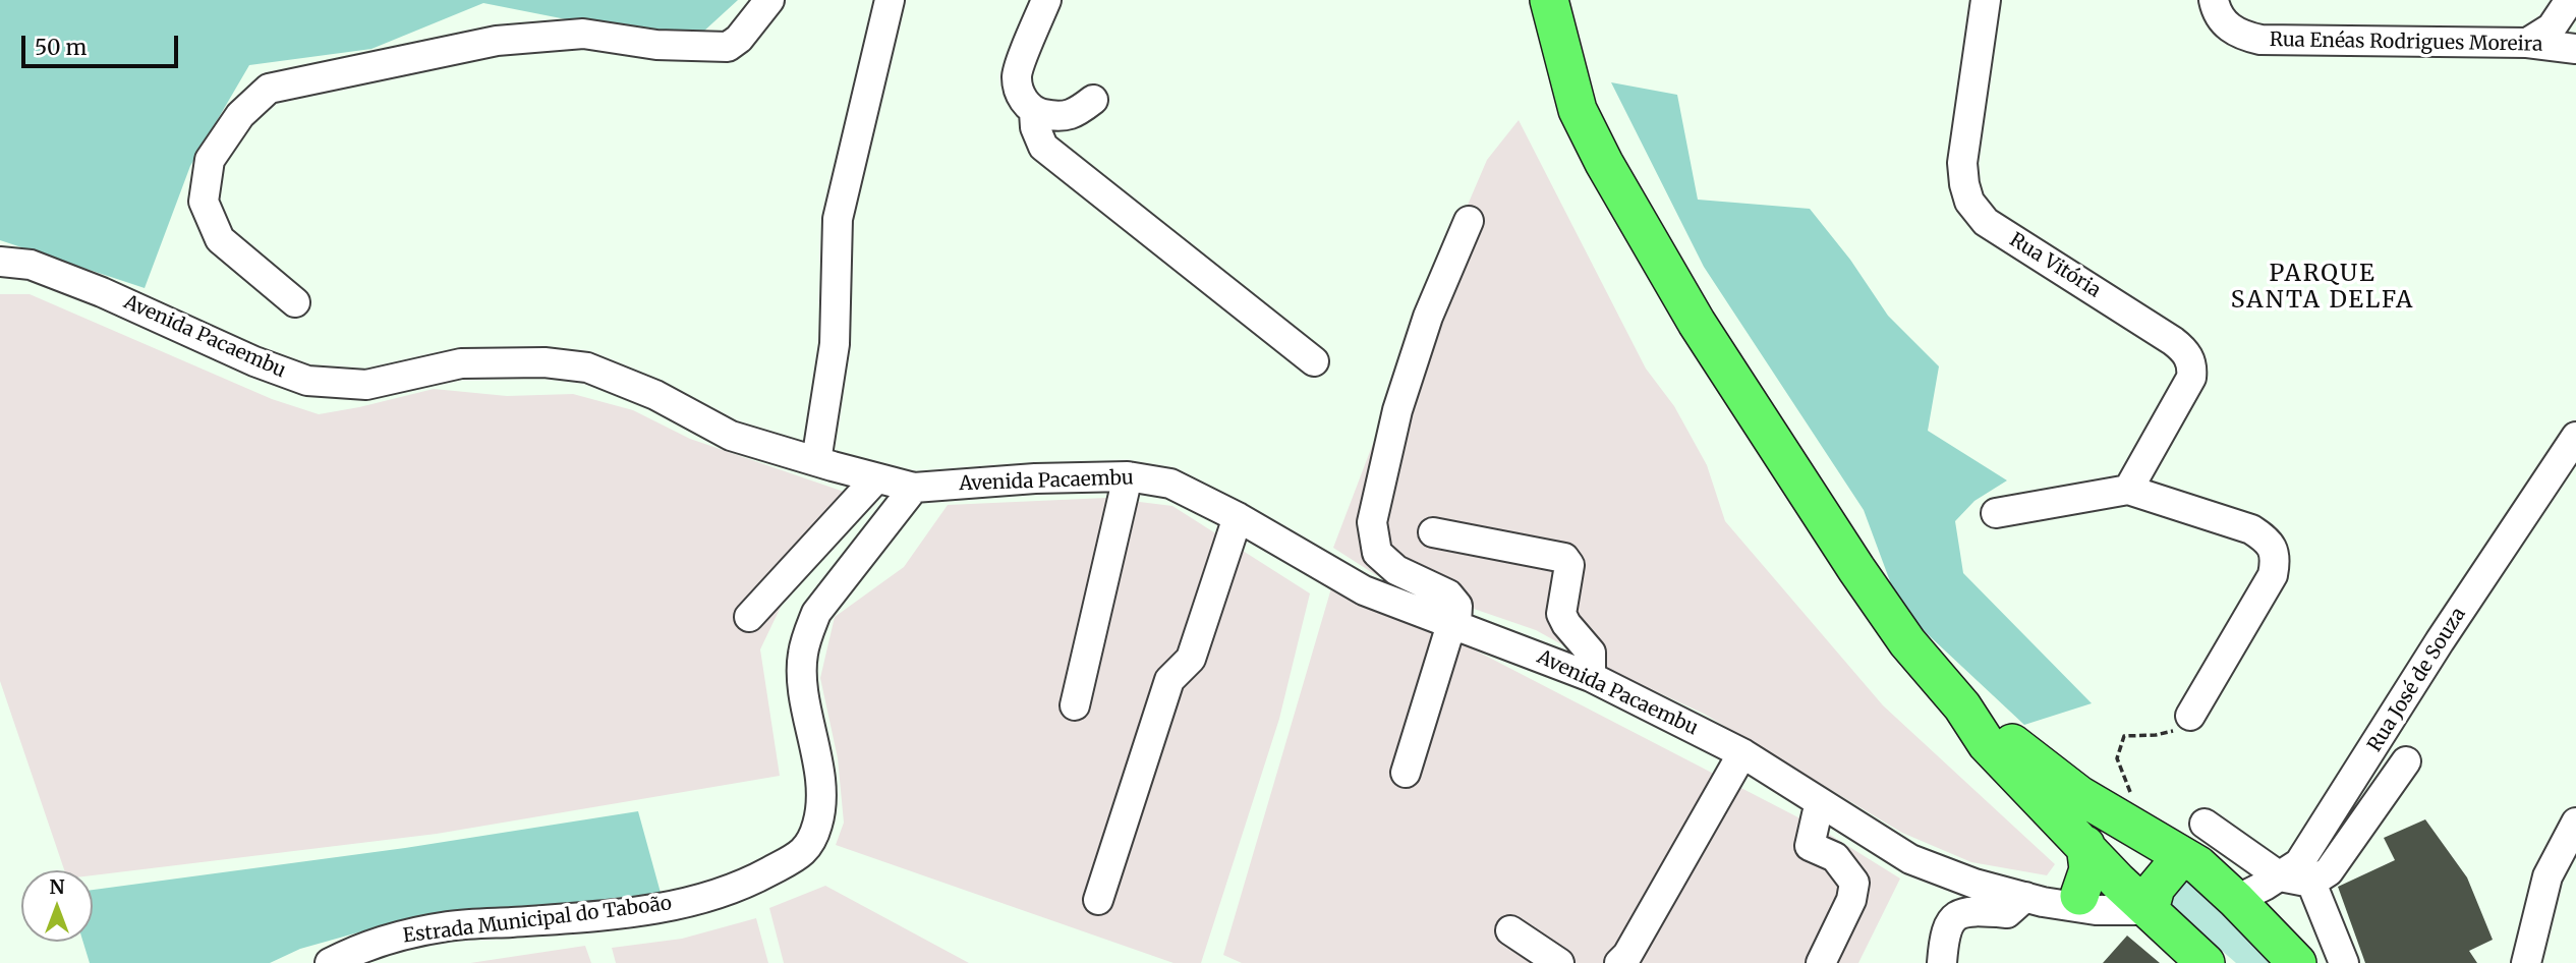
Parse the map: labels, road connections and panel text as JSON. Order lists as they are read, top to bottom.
{
  "streets": {
    "street": [
      "Rua Enéas Rodrigues Moreira",
      "Rua Vitória",
      "Avenida Pacaembu",
      "Rua José de Souza",
      "Estrada Municipal do Taboão"
    ]
  },
  "crossings": [
    ["Avenida Pacaembu", "Estrada Municipal do Taboão"]
  ],
  "districts": ["PARQUE SANTA DELFA"],
  "scale_bar": "50 m",
  "north": "top"
}
